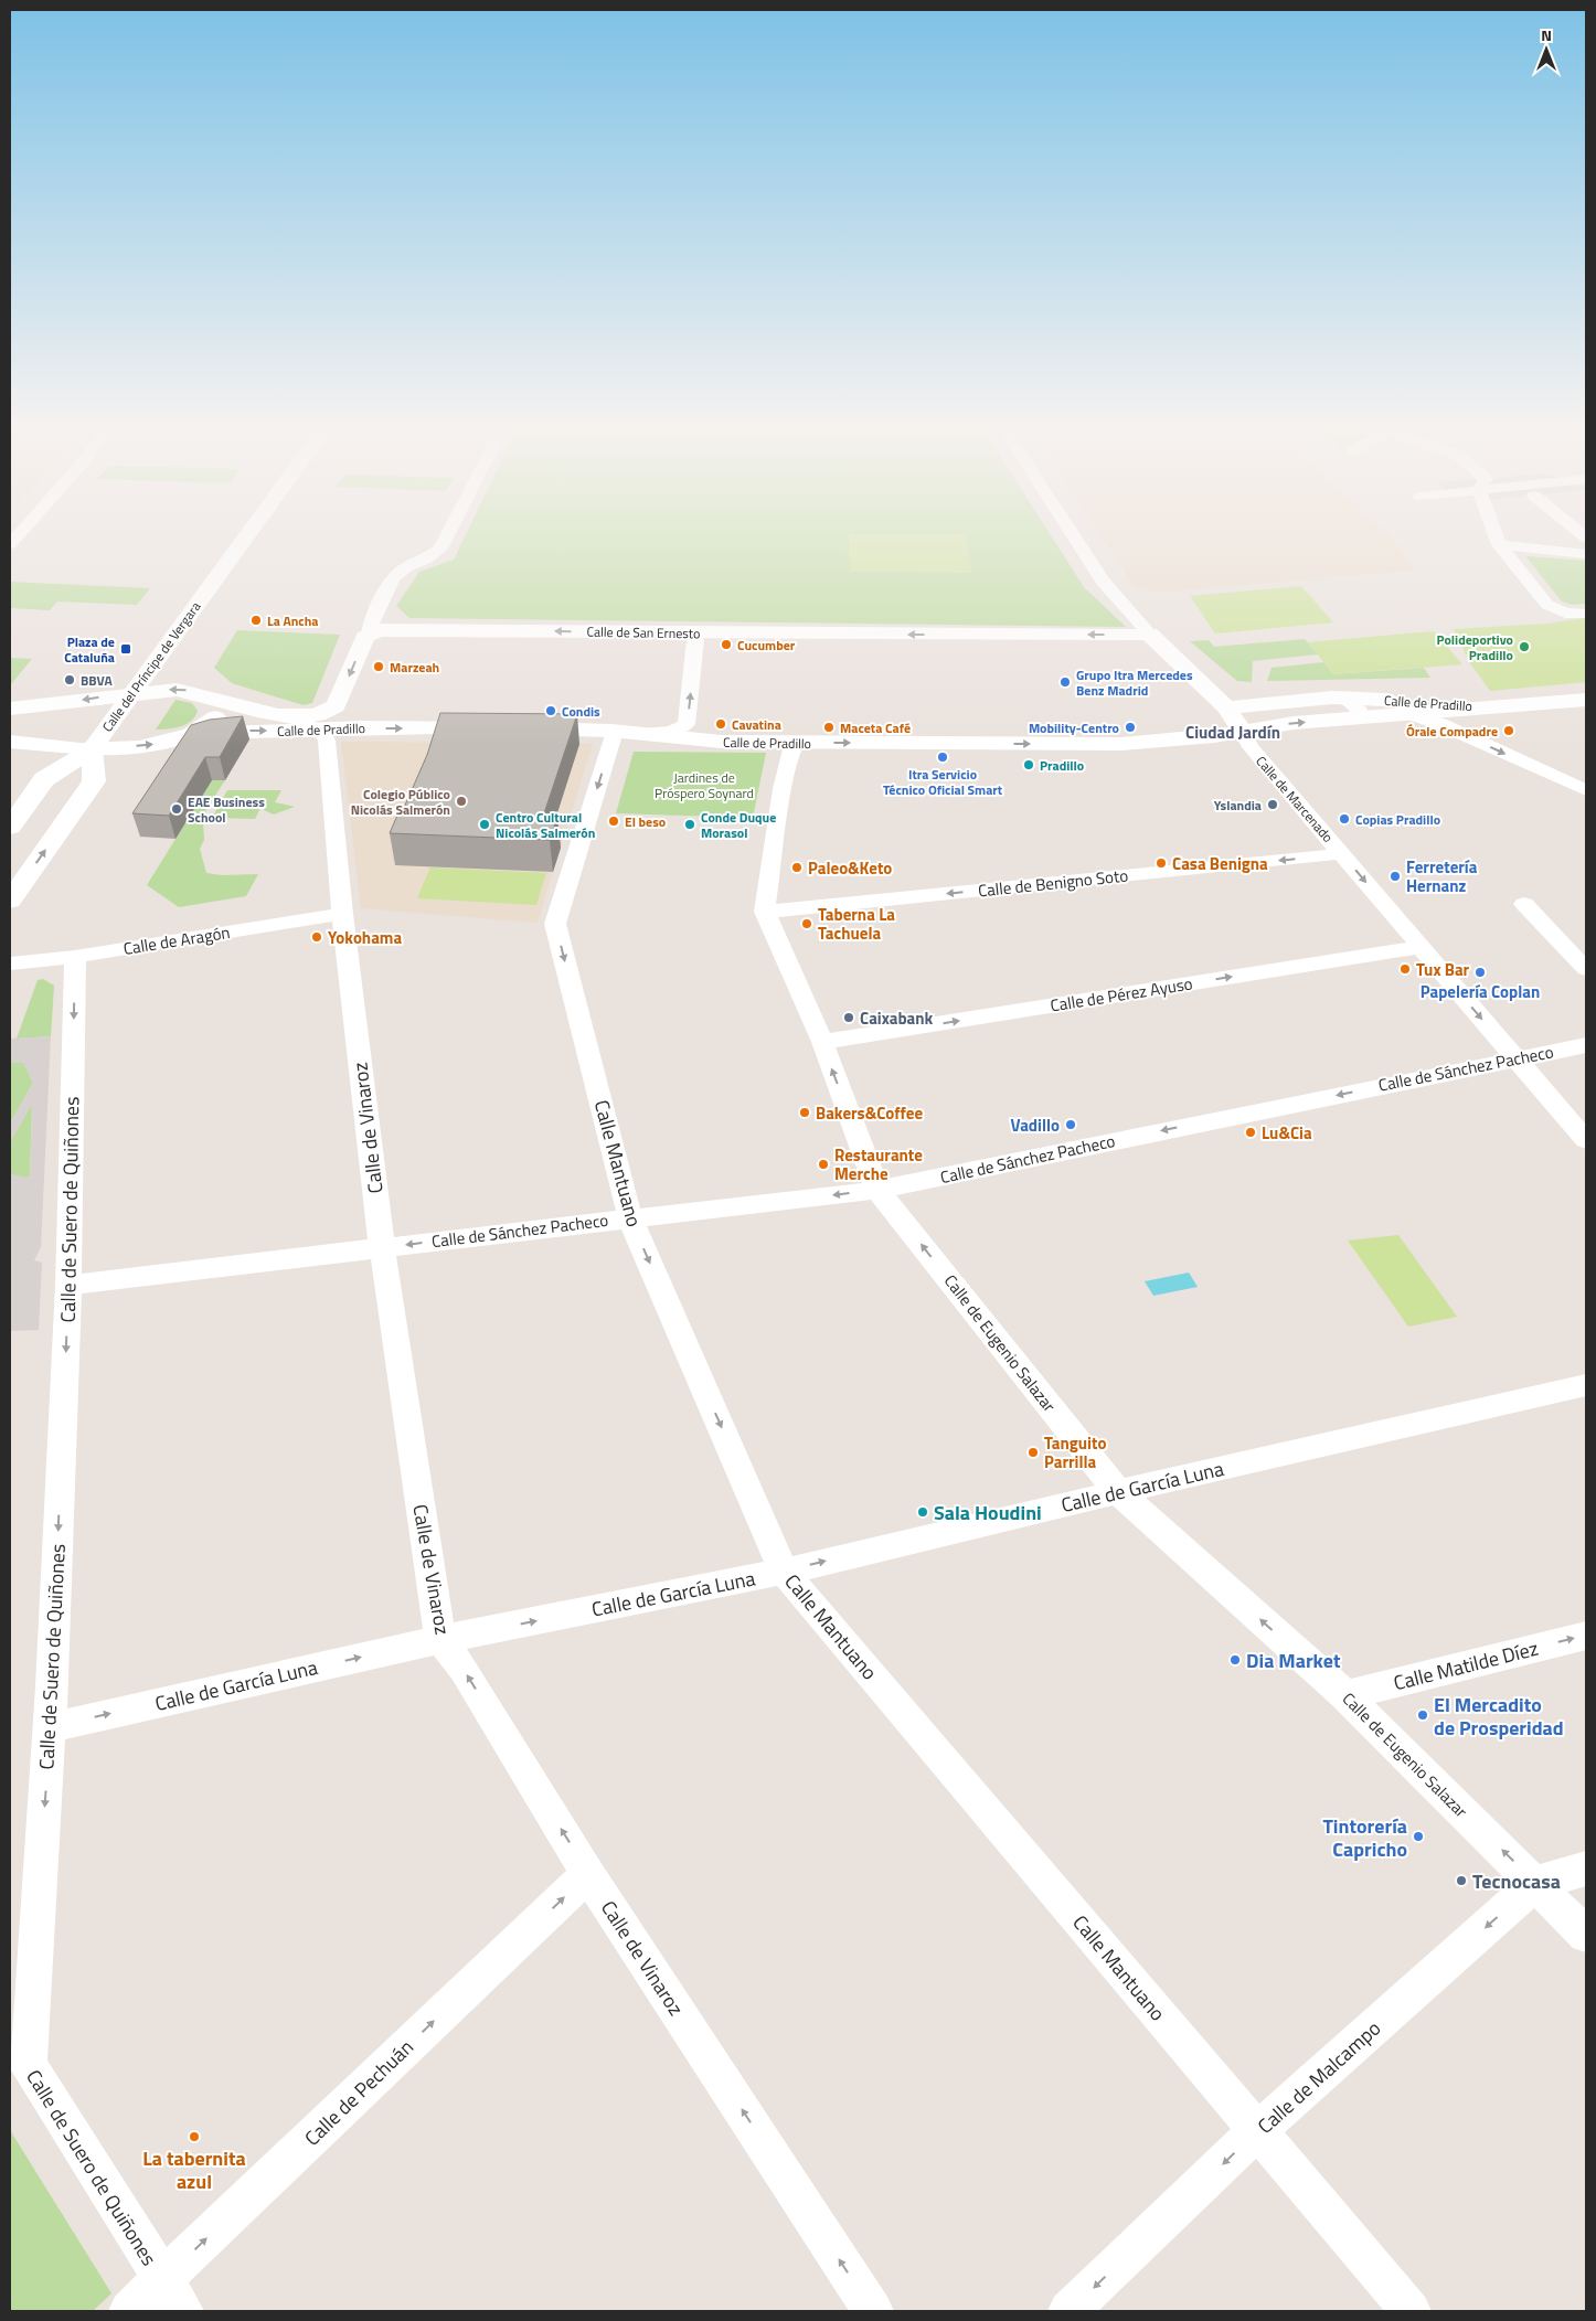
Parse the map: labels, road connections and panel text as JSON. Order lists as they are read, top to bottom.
{
  "streets": {
    "street": [
      "Calle de San Ernesto",
      "Calle del Príncipe de Vergara",
      "Calle de Pradillo",
      "Calle de Marcenado",
      "Calle de Benigno Soto",
      "Calle de Aragón",
      "Calle de Pérez Ayuso",
      "Calle de Sánchez Pacheco",
      "Calle de Vinaroz",
      "Calle Mantuano",
      "Calle de Suero de Quiñones",
      "Calle de Eugenio Salazar",
      "Calle de García Luna",
      "Calle Matilde Díez",
      "Calle de Malcampo",
      "Calle de Pechuán"
    ]
  },
  "crossings": [
    ["Calle de San Ernesto", "Calle de Marcenado"],
    ["Calle de Pradillo", "Calle de Marcenado"],
    ["Calle de Pradillo", "Calle de Vinaroz"],
    ["Calle de Pradillo", "Calle Mantuano"],
    ["Calle de Marcenado", "Calle de Benigno Soto"],
    ["Calle de Marcenado", "Calle de Pérez Ayuso"],
    ["Calle de Marcenado", "Calle de Sánchez Pacheco"],
    ["Calle de Benigno Soto", "Calle de Eugenio Salazar"],
    ["Calle de Aragón", "Calle de Vinaroz"],
    ["Calle de Aragón", "Calle de Suero de Quiñones"],
    ["Calle de Pérez Ayuso", "Calle de Eugenio Salazar"],
    ["Calle de Sánchez Pacheco", "Calle de Vinaroz"],
    ["Calle de Sánchez Pacheco", "Calle Mantuano"],
    ["Calle de Sánchez Pacheco", "Calle de Suero de Quiñones"],
    ["Calle de Sánchez Pacheco", "Calle de Eugenio Salazar"],
    ["Calle de Vinaroz", "Calle de García Luna"],
    ["Calle de Vinaroz", "Calle de Pechuán"],
    ["Calle Mantuano", "Calle de García Luna"],
    ["Calle Mantuano", "Calle de Malcampo"],
    ["Calle de Suero de Quiñones", "Calle de García Luna"],
    ["Calle de Suero de Quiñones", "Calle de Pechuán"],
    ["Calle de Eugenio Salazar", "Calle de García Luna"],
    ["Calle de Eugenio Salazar", "Calle Matilde Díez"],
    ["Calle de Eugenio Salazar", "Calle de Malcampo"]
  ],
  "one_way": [
    "Calle de San Ernesto",
    "Calle de Benigno Soto",
    "Calle de Pérez Ayuso",
    "Calle de Sánchez Pacheco",
    "Calle de Vinaroz",
    "Calle Mantuano",
    "Calle de Suero de Quiñones",
    "Calle de Eugenio Salazar",
    "Calle de García Luna",
    "Calle Matilde Díez",
    "Calle de Malcampo",
    "Calle de Pechuán"
  ],
  "districts": ["Ciudad Jardín"],
  "parks": ["Jardines de Próspero Soynard"],
  "places": {
    "other": [
      "La Ancha",
      "Cucumber",
      "Polideportivo Pradillo",
      "Marzeah",
      "BBVA",
      "Grupo Itra Mercedes Benz Madrid",
      "Condis",
      "Cavatina",
      "Maceta Café",
      "Mobility-Centro",
      "Órale Compadre",
      "Itra Servicio Técnico Oficial Smart",
      "Pradillo",
      "Colegio Público Nicolás Salmerón",
      "Yslandia",
      "EAE Business School",
      "Copias Pradillo",
      "El beso",
      "Centro Cultural Nicolás Salmerón",
      "Conde Duque Morasol",
      "Casa Benigna",
      "Paleo&Keto",
      "Ferretería Hernanz",
      "Taberna La Tachuela",
      "Yokohama",
      "Tux Bar",
      "Papelería Coplan",
      "Caixabank",
      "Bakers&Coffee",
      "Vadillo",
      "Lu&Cia",
      "Restaurante Merche",
      "Tanguito Parrilla",
      "Sala Houdini",
      "Dia Market",
      "El Mercadito de Prosperidad",
      "Tintorería Capricho",
      "Tecnocasa",
      "La tabernita azul"
    ],
    "transit": ["Plaza de Cataluña"]
  },
  "north": "top"
}
